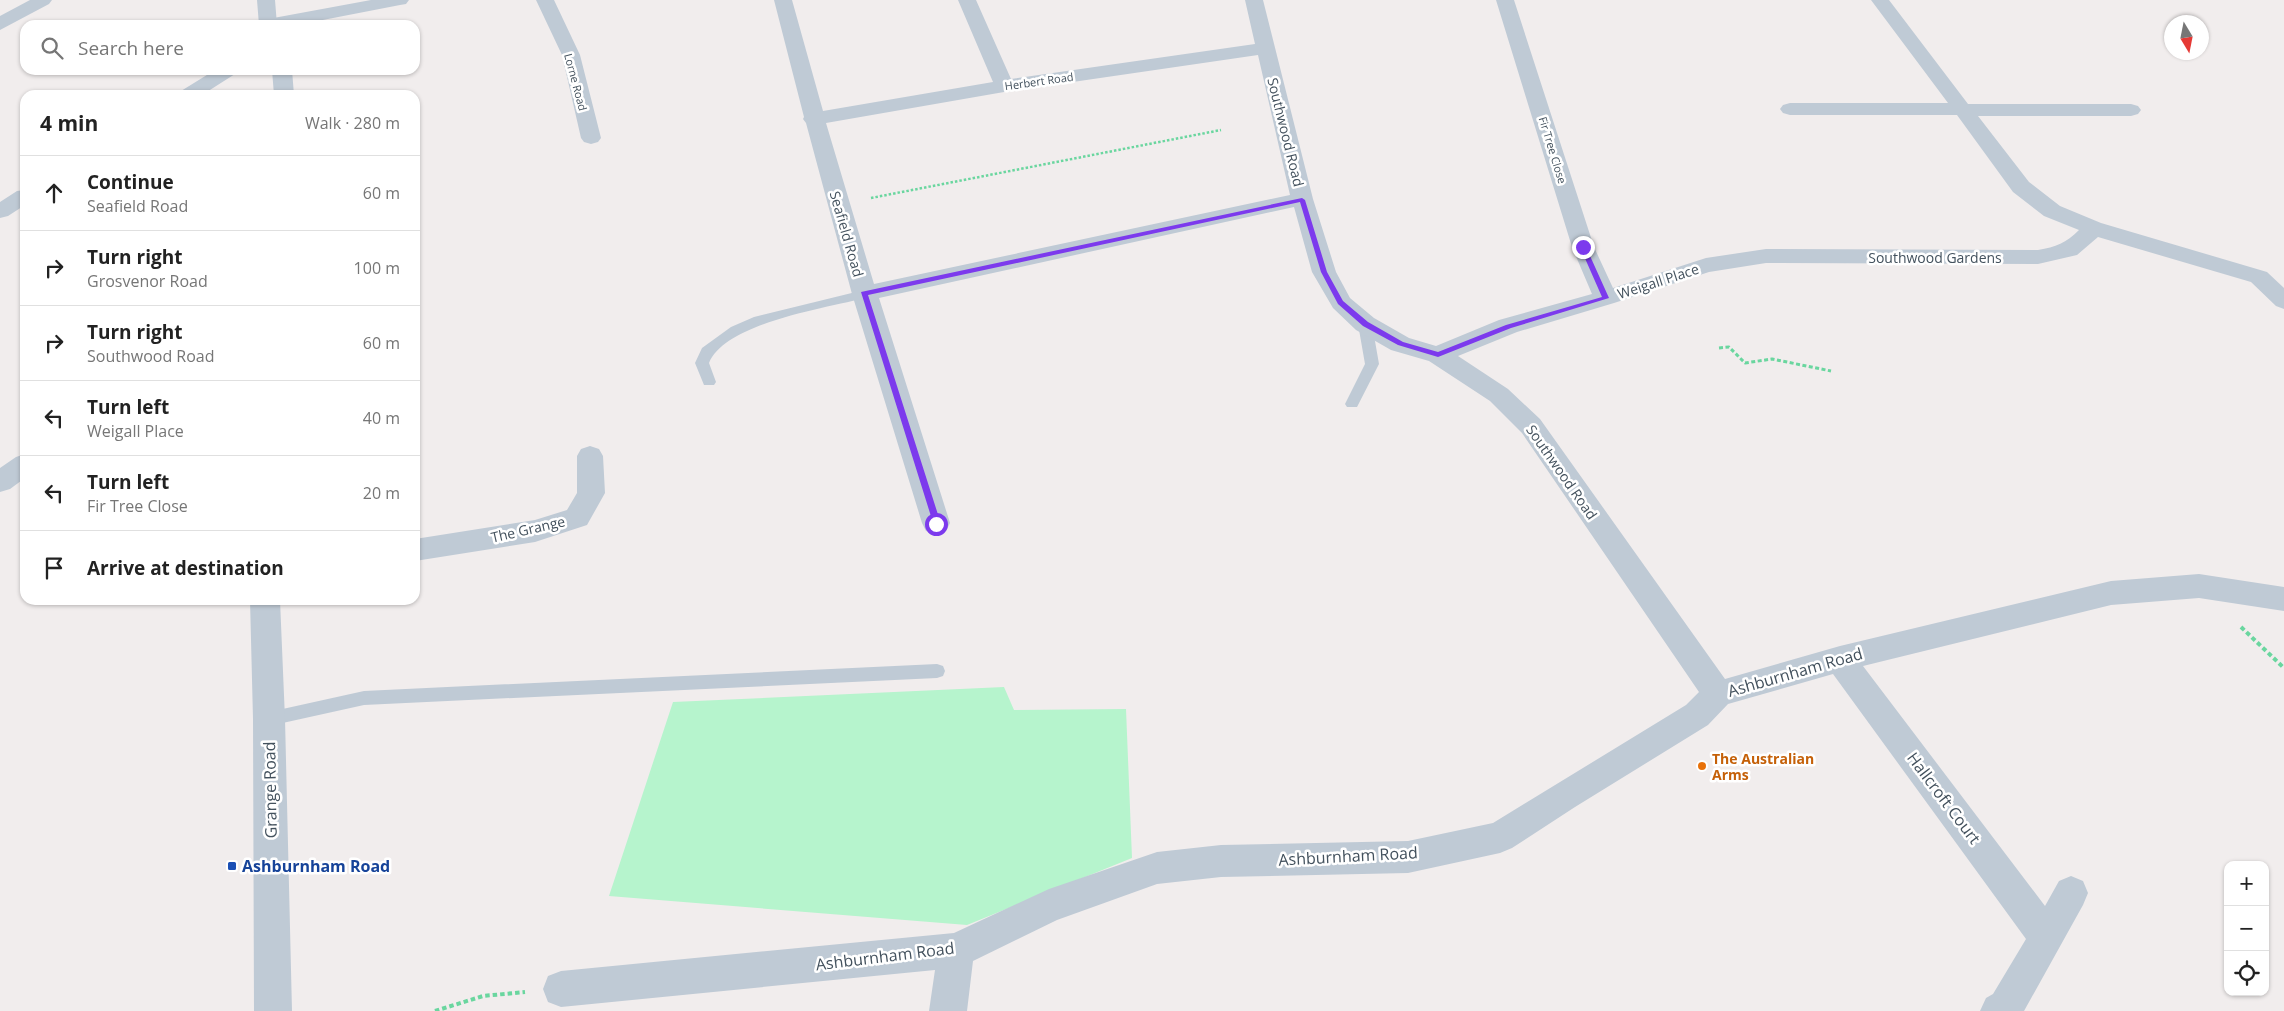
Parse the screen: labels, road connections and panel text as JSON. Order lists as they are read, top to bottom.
{
  "streets": {
    "street": [
      "Herbert Road",
      "Lorne Road",
      "Southwood Road",
      "Fir Tree Close",
      "Seafield Road",
      "Southwood Gardens",
      "Weigall Place",
      "The Grange",
      "Ashburnham Road",
      "Grange Road",
      "Hallcroft Court"
    ]
  },
  "crossings": [
    ["Herbert Road", "Southwood Road"],
    ["Herbert Road", "Seafield Road"],
    ["Southwood Road", "Weigall Place"],
    ["Southwood Road", "Ashburnham Road"],
    ["Fir Tree Close", "Weigall Place"],
    ["Southwood Gardens", "Weigall Place"],
    ["Ashburnham Road", "Hallcroft Court"]
  ],
  "places": {
    "other": ["The Australian Arms"],
    "transit": ["Ashburnham Road"]
  },
  "north": "bottom",
  "page": {
    "search": "Search here",
    "heading": ["4 min", "Walk · 280 m"],
    "list": [
      ["Continue", "Seafield Road", "60 m"],
      ["Turn right", "Grosvenor Road", "100 m"],
      ["Turn right", "Southwood Road", "60 m"],
      ["Turn left", "Weigall Place", "40 m"],
      ["Turn left", "Fir Tree Close", "20 m"],
      "Arrive at destination"
    ],
    "map_buttons": ["+", "−"]
  }
}
